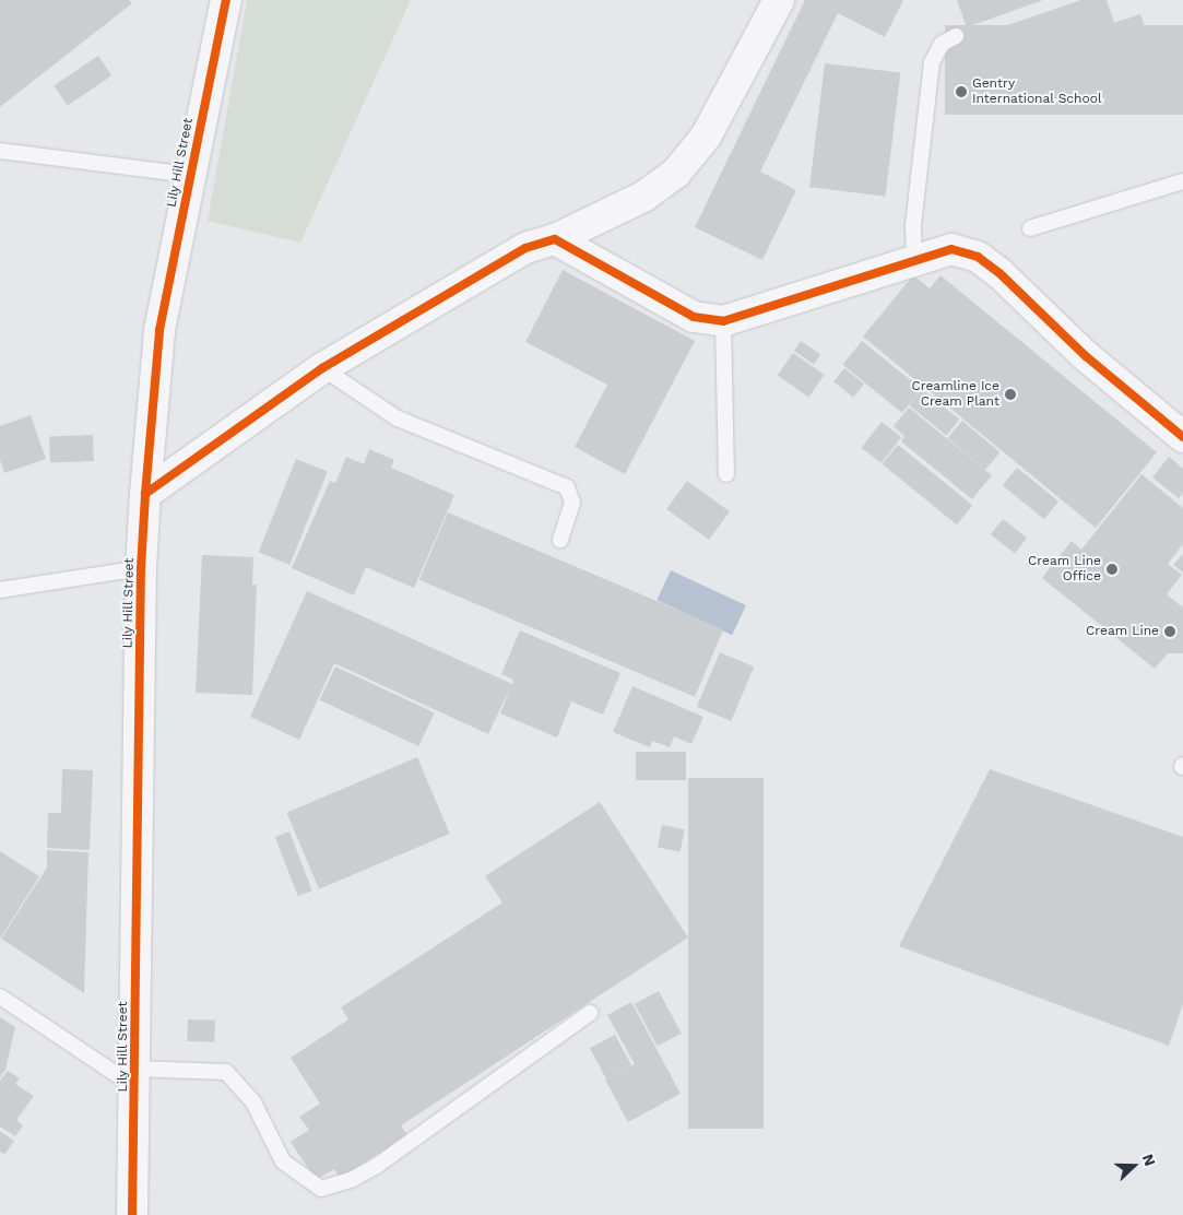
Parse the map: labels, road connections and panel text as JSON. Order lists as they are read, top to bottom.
{
  "streets": {
    "street": ["Lily Hill Street"]
  },
  "places": [
    "Gentry International School",
    "Creamline Ice Cream Plant",
    "Cream Line Office",
    "Cream Line"
  ],
  "north": "right"
}
